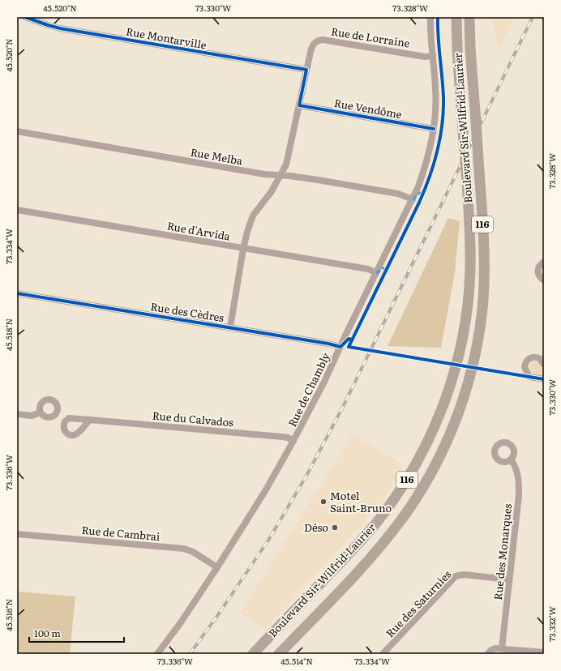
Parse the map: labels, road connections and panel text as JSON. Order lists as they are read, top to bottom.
{
  "streets": {
    "main road": ["Boulevard Sir-Wilfrid-Laurier", "116"],
    "street": [
      "Rue de Lorraine",
      "Rue Montarville",
      "Rue Vendôme",
      "Rue Melba",
      "Rue d'Arvida",
      "Rue des Cèdres",
      "Rue de Chambly",
      "Rue du Calvados",
      "Rue de Cambrai",
      "Rue des Monarques",
      "Rue des Saturnies"
    ]
  },
  "crossings": [
    ["Rue de Lorraine", "Rue Montarville"],
    ["Rue de Lorraine", "Rue Vendôme"],
    ["Rue de Lorraine", "Rue Melba"],
    ["Rue de Lorraine", "Rue d'Arvida"],
    ["Rue de Lorraine", "Rue des Cèdres"],
    ["Rue de Lorraine", "Rue de Chambly"],
    ["Rue Vendôme", "Rue de Chambly"],
    ["Rue Melba", "Rue de Chambly"],
    ["Rue d'Arvida", "Rue de Chambly"],
    ["Rue des Cèdres", "Rue de Chambly"],
    ["Rue de Chambly", "Rue du Calvados"],
    ["Rue de Chambly", "Rue de Cambrai"],
    ["Rue des Monarques", "Rue des Saturnies"]
  ],
  "places": ["Motel Saint-Bruno", "Déso"],
  "scale_bar": "100 m",
  "coordinates": [
    "45.520°N",
    "73.330°W",
    "73.328°W",
    "73.334°W",
    "45.518°N",
    "73.336°W",
    "45.516°N",
    "73.332°W",
    "45.514°N"
  ]
}
